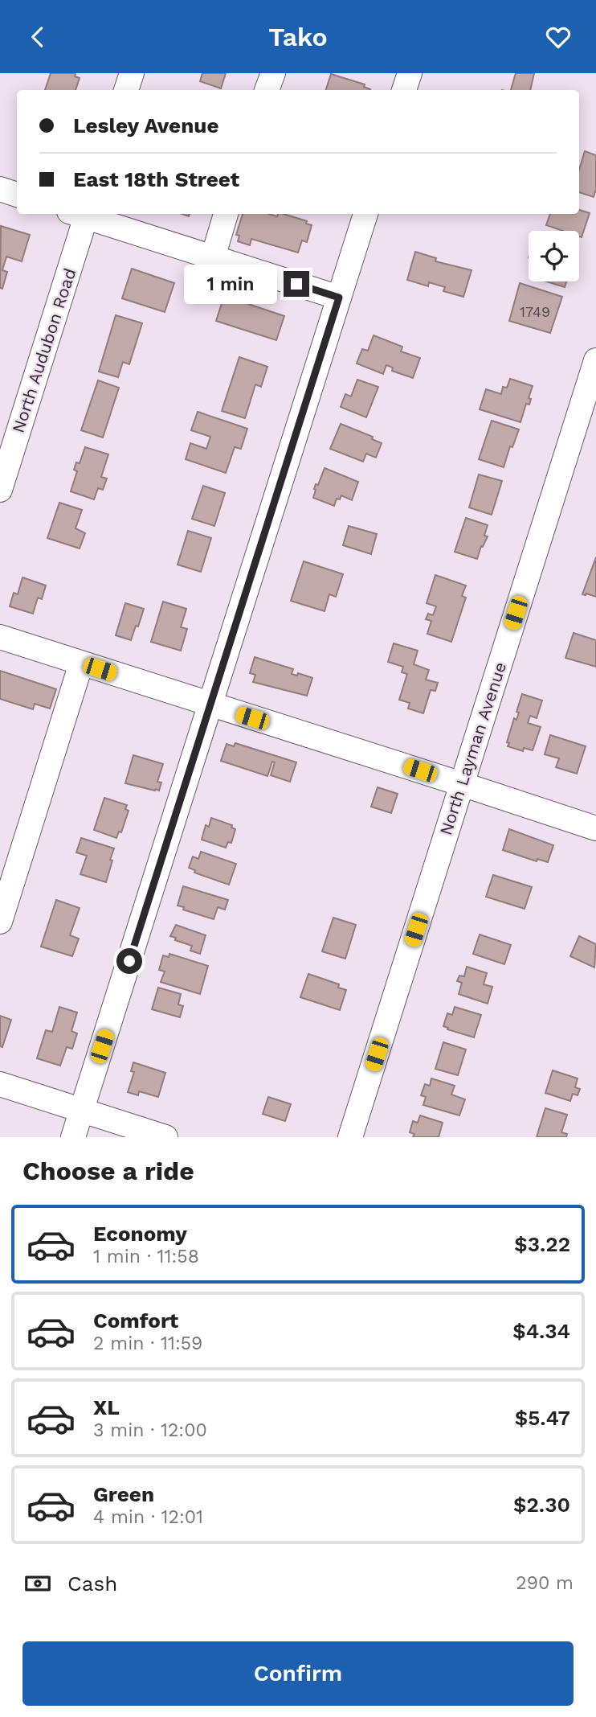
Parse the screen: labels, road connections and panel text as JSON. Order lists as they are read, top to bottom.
{
  "streets": {
    "street": ["North Audubon Road", "North Layman Avenue"]
  },
  "house_numbers": ["1749"],
  "page": {
    "header": "Tako",
    "banner": ["Lesley Avenue", "East 18th Street"],
    "bubble": "1 min",
    "heading": "Choose a ride",
    "list": [
      {
        "name": "Economy",
        "note": "1 min · 11:58",
        "value": "$3.22"
      },
      {
        "name": "Comfort",
        "note": "2 min · 11:59",
        "value": "$4.34"
      },
      {
        "name": "XL",
        "note": "3 min · 12:00",
        "value": "$5.47"
      },
      {
        "name": "Green",
        "note": "4 min · 12:01",
        "value": "$2.30"
      }
    ],
    "pay": ["Cash", "290 m"],
    "buttons": "Confirm"
  }
}
